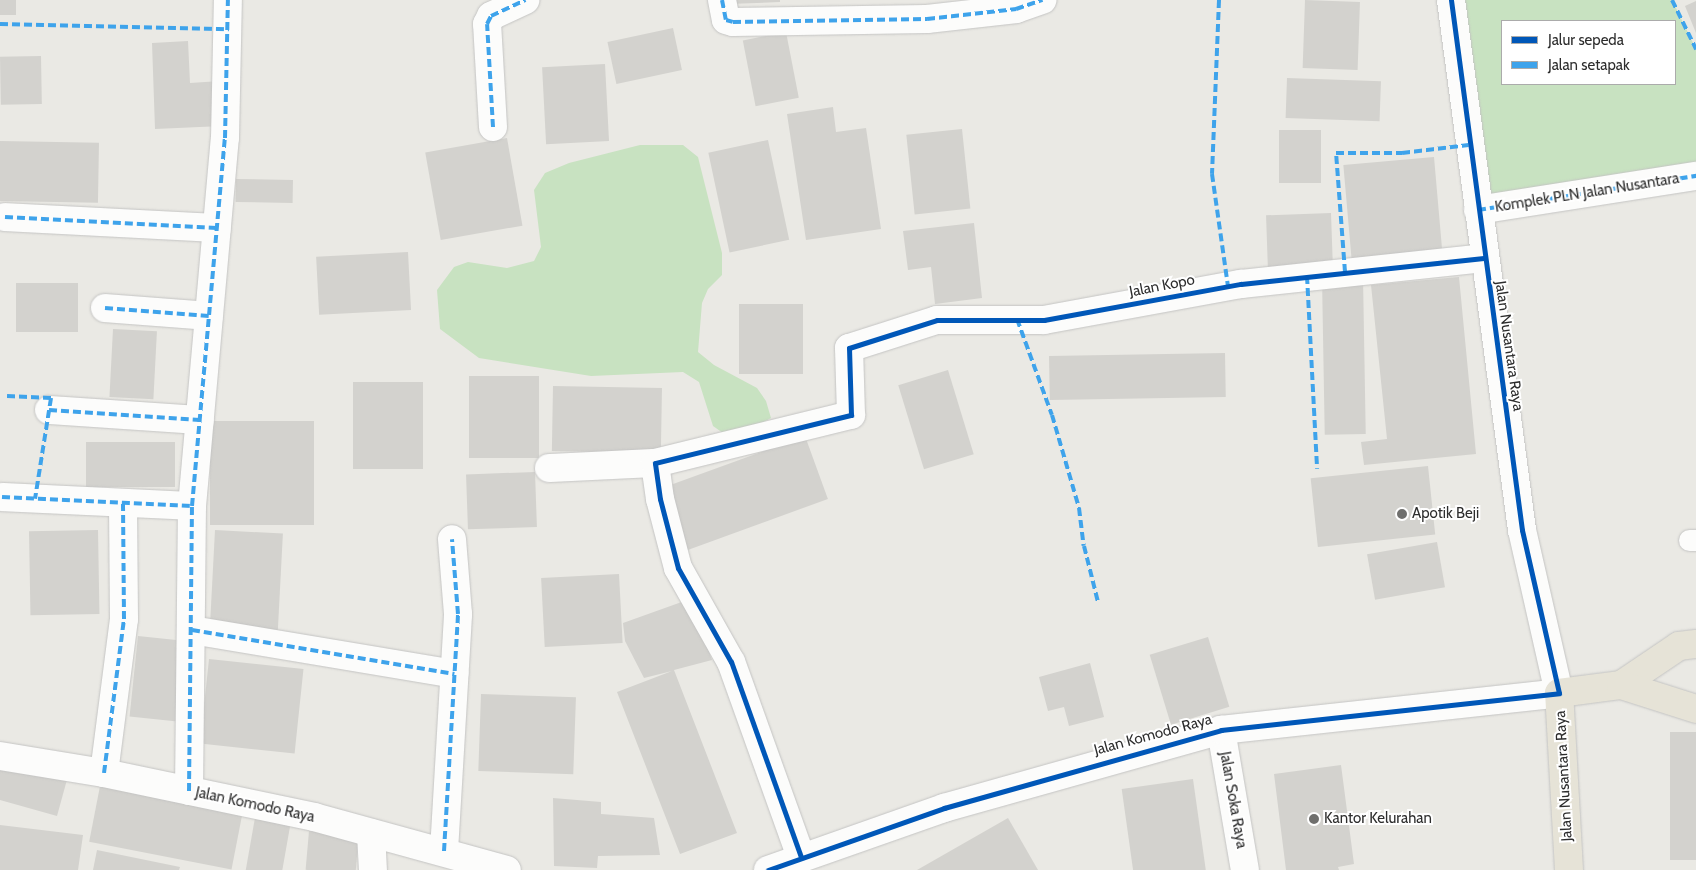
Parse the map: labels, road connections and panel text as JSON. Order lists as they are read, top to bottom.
{
  "streets": {
    "highway": ["Jalan Nusantara Raya"],
    "street": [
      "Komplek PLN Jalan Nusantara",
      "Jalan Kopo",
      "Jalan Komodo Raya",
      "Jalan Soka Raya"
    ]
  },
  "crossings": [
    ["Komplek PLN Jalan Nusantara", "Jalan Nusantara Raya"],
    ["Jalan Kopo", "Jalan Nusantara Raya"],
    ["Jalan Nusantara Raya", "Jalan Komodo Raya"],
    ["Jalan Komodo Raya", "Jalan Soka Raya"]
  ],
  "places": ["Apotik Beji", "Kantor Kelurahan"],
  "legend": ["Jalur sepeda", "Jalan setapak"]
}
